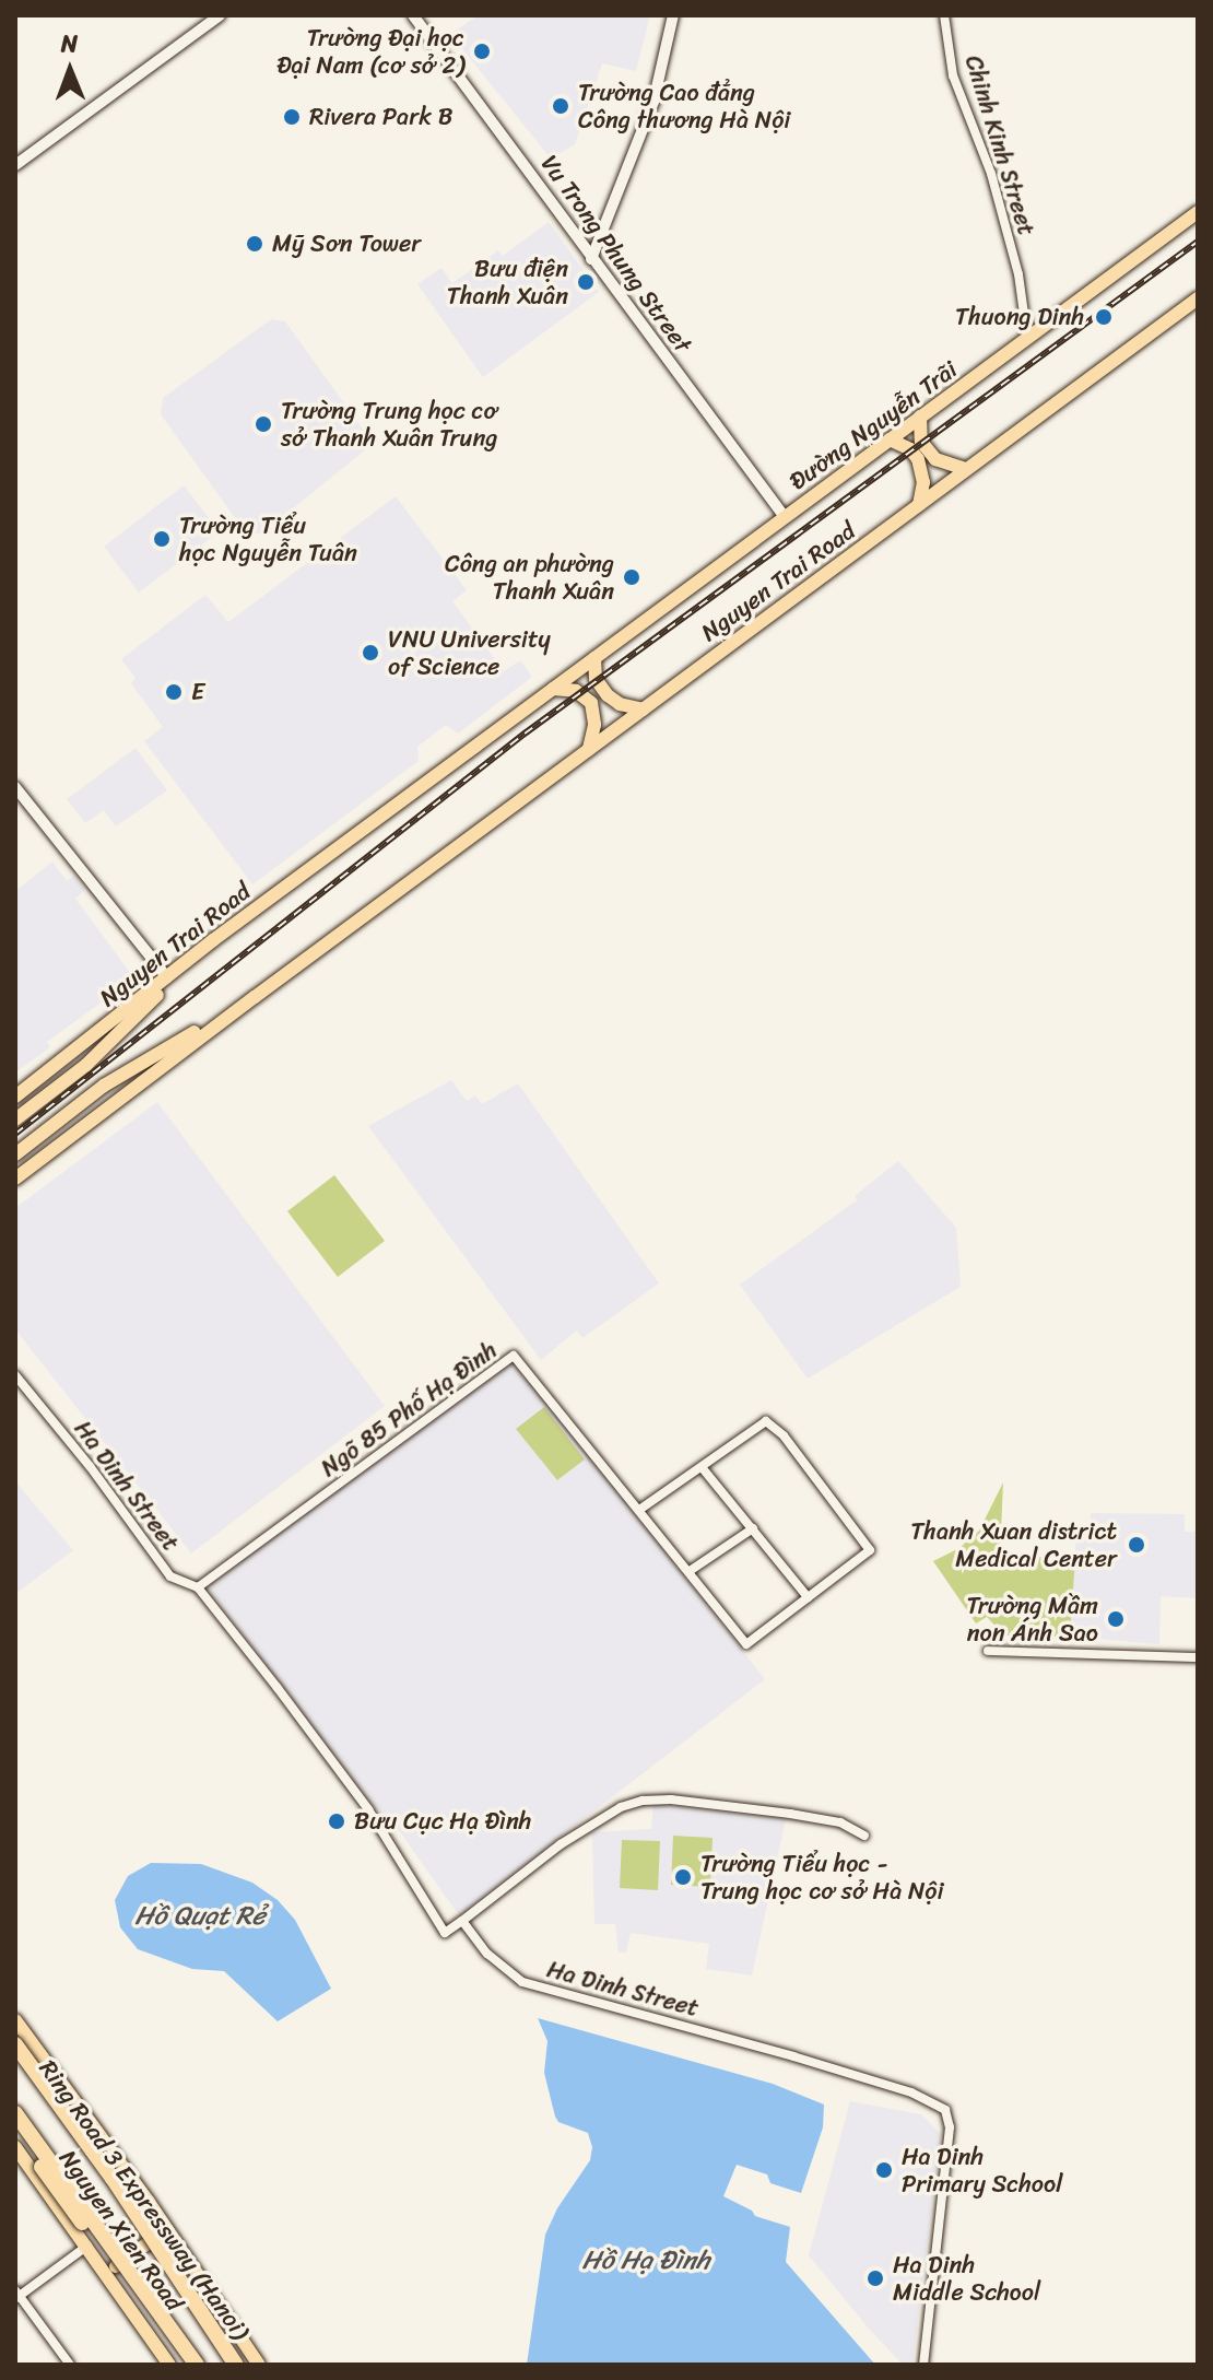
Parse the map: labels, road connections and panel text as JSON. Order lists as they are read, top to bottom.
{
  "streets": {
    "highway": ["Ring Road 3 Expressway (Hanoi)"],
    "main road": ["Đường Nguyễn Trãi", "Nguyen Trai Road", "Nguyen Xien Road"],
    "street": [
      "Chinh Kinh Street",
      "Vu Trong Phung Street",
      "Ngõ 85 Phố Hạ Đình",
      "Ha Dinh Street"
    ]
  },
  "crossings": [
    ["Chinh Kinh Street", "Đường Nguyễn Trãi"],
    ["Vu Trong Phung Street", "Đường Nguyễn Trãi"],
    ["Vu Trong Phung Street", "Nguyen Trai Road"],
    ["Đường Nguyễn Trãi", "Nguyen Trai Road"],
    ["Ngõ 85 Phố Hạ Đình", "Ha Dinh Street"]
  ],
  "water": ["Hồ Quạt Rẻ", "Hồ Hạ Đình"],
  "places": [
    "Trường Đại học Đại Nam (cơ sở 2)",
    "Trường Cao đẳng Công thương Hà Nội",
    "Rivera Park B",
    "Mỹ Sơn Tower",
    "Bưu điện Thanh Xuân",
    "Thuong Dinh",
    "Trường Trung học cơ sở Thanh Xuân Trung",
    "Trường Tiểu học Nguyễn Tuân",
    "Công an phường Thanh Xuân",
    "VNU University of Science",
    "E",
    "Thanh Xuan district Medical Center",
    "Trường Mầm non Ánh Sao",
    "Bưu Cục Hạ Đình",
    "Trường Tiểu học - Trung học cơ sở Hà Nội",
    "Ha Dinh Primary School",
    "Ha Dinh Middle School"
  ],
  "north": "top"
}
